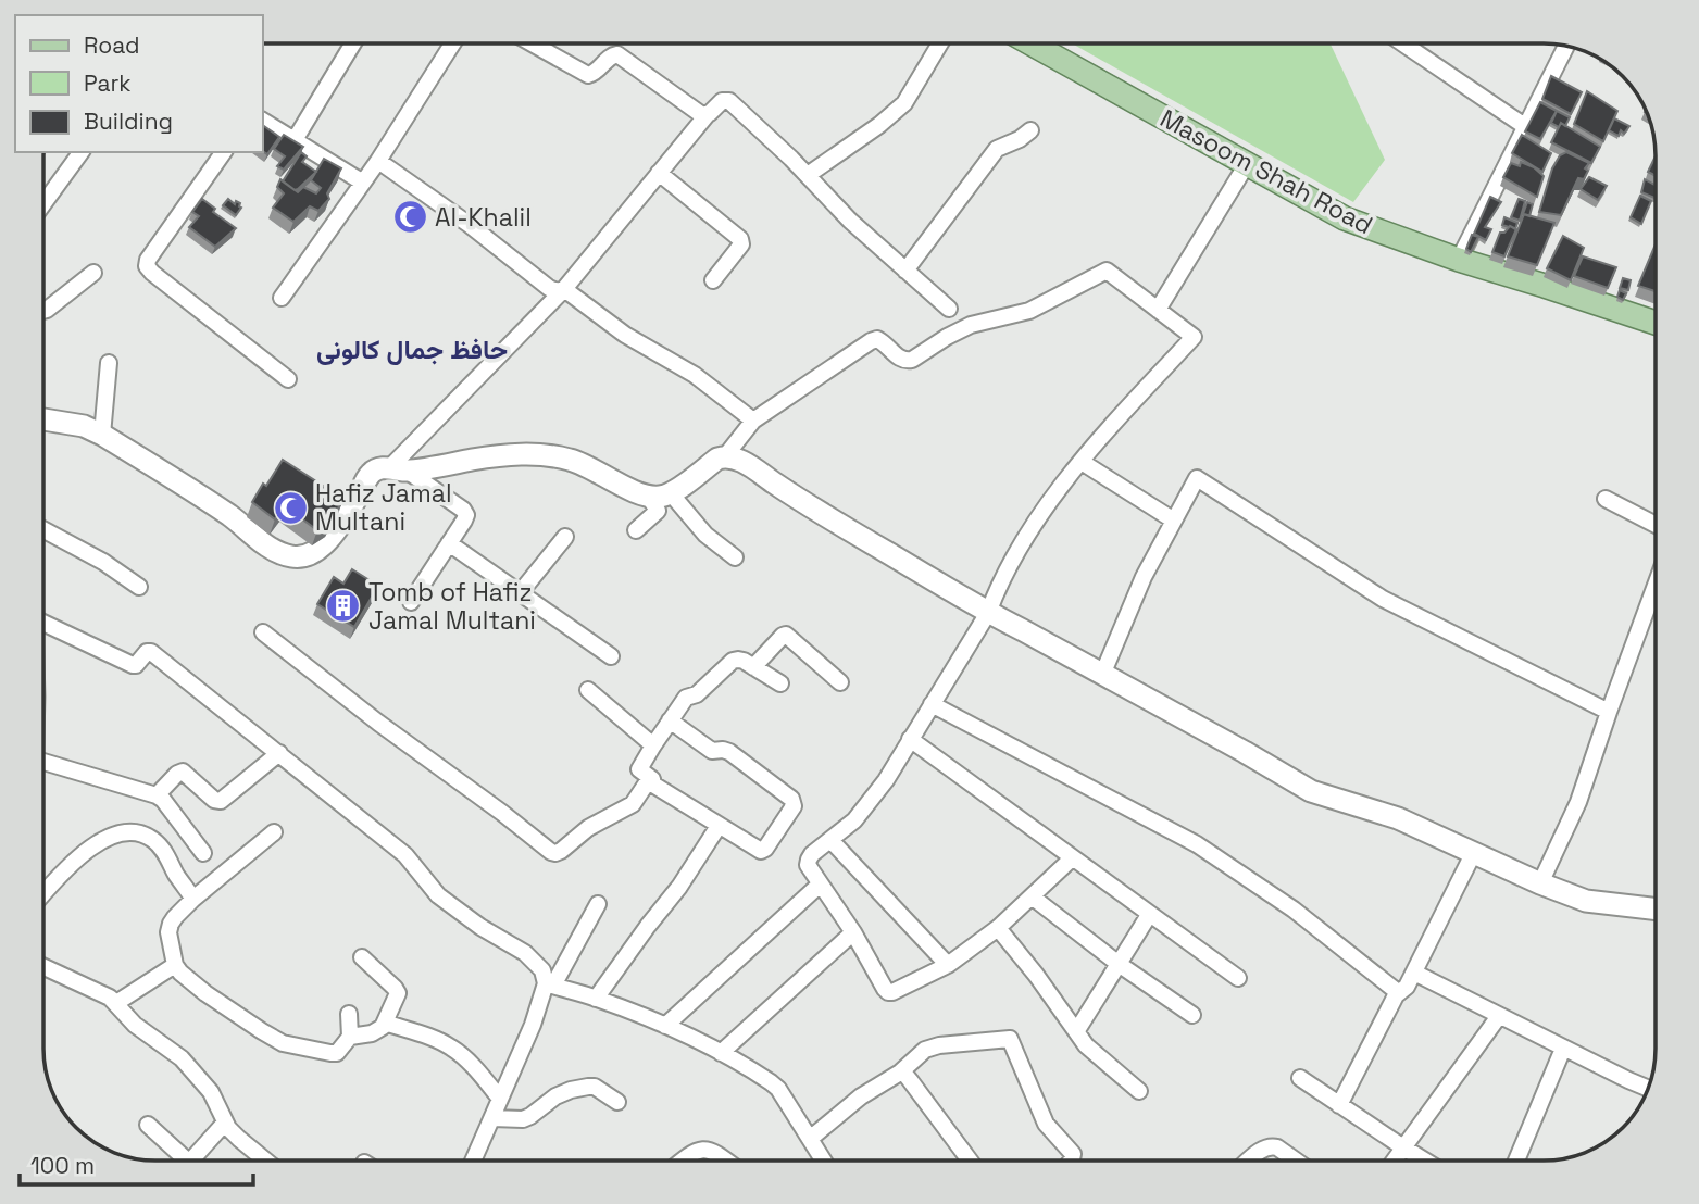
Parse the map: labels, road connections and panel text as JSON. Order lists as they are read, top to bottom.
{
  "streets": {
    "main road": ["Masoom Shah Road"]
  },
  "districts": ["حافظ جمال کالونی"],
  "places": {
    "mosque": ["Al-Khalil", "Hafiz Jamal Multani"],
    "building": ["Tomb of Hafiz Jamal Multani"]
  },
  "legend": ["Road", "Park", "Building"],
  "scale_bar": "100 m"
}
